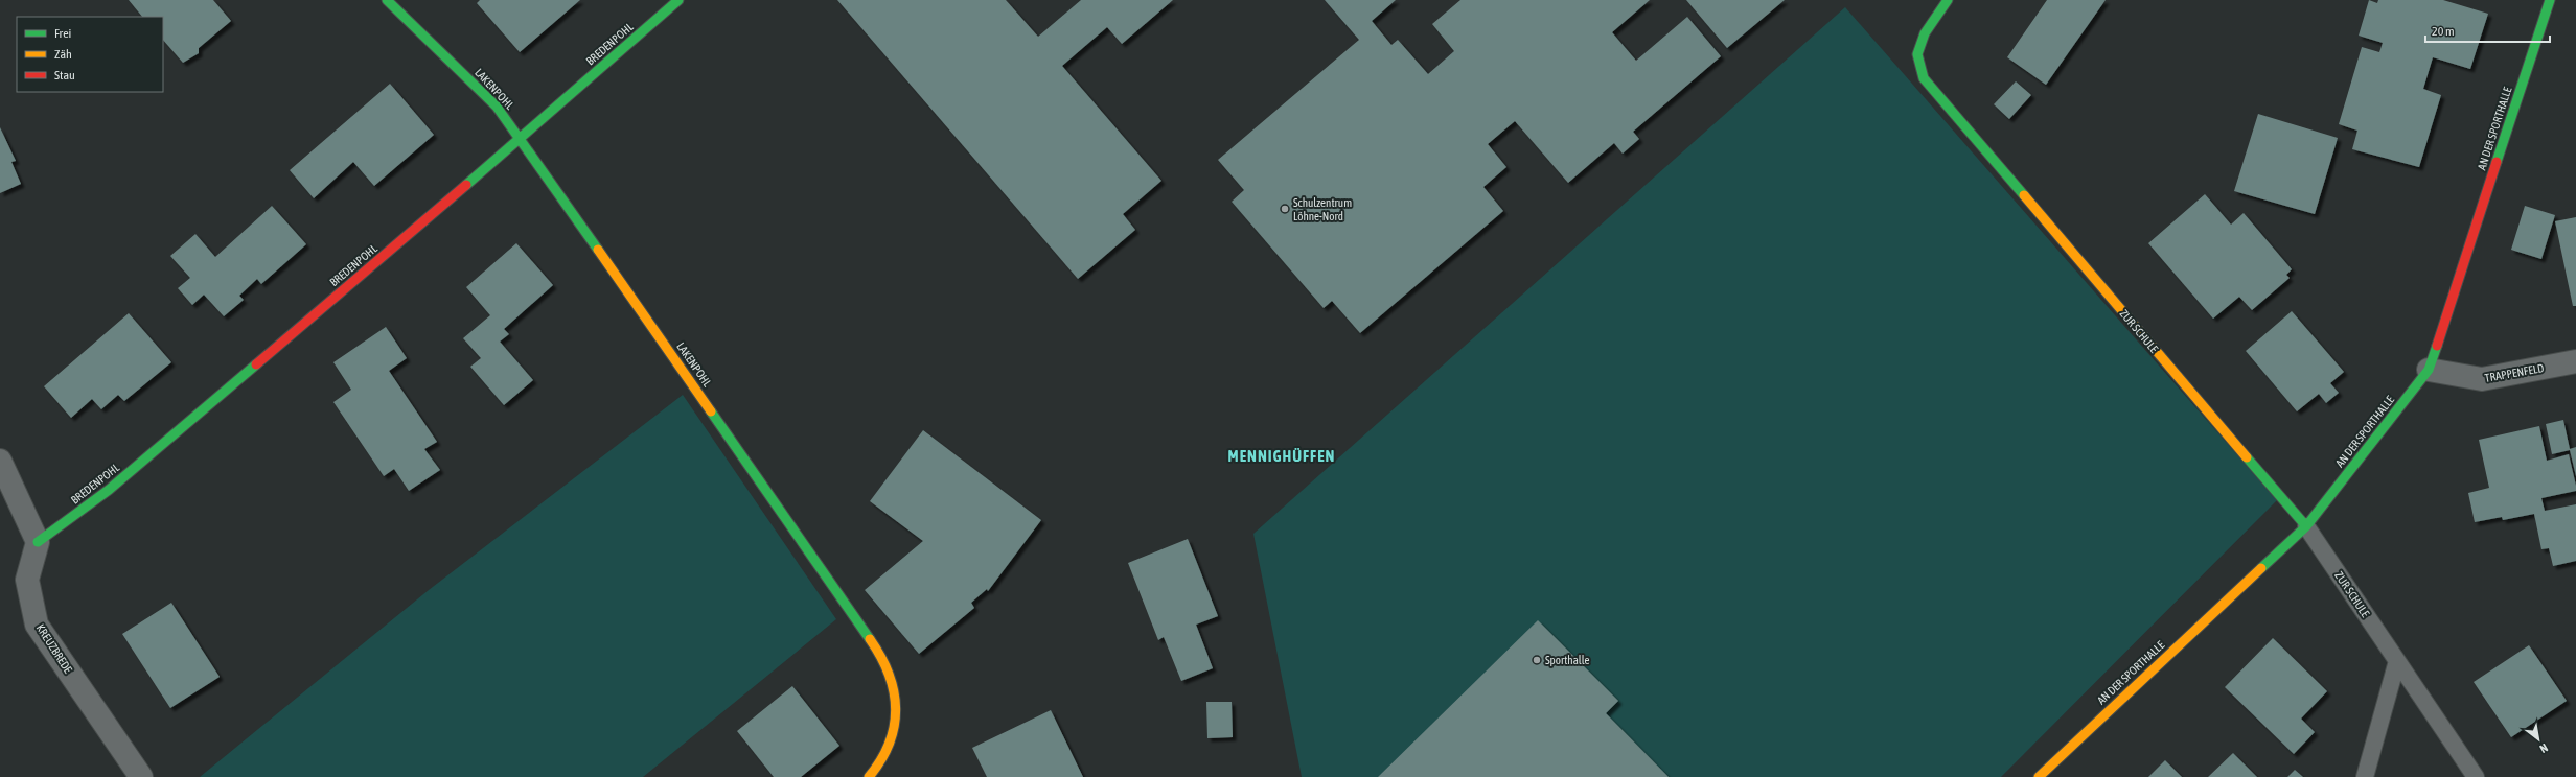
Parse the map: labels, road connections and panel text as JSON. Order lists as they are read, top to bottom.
{
  "streets": {
    "street": [
      "BREDENPOHL",
      "LAKENPOHL",
      "AN DER SPORTHALLE",
      "ZUR SCHULE",
      "TRAPPENFELD",
      "KREUZBREDE"
    ]
  },
  "crossings": [
    ["BREDENPOHL", "LAKENPOHL"],
    ["BREDENPOHL", "KREUZBREDE"],
    ["AN DER SPORTHALLE", "ZUR SCHULE"],
    ["AN DER SPORTHALLE", "TRAPPENFELD"]
  ],
  "districts": ["MENNIGHÜFFEN"],
  "places": ["Schulzentrum Löhne-Nord", "Sporthalle"],
  "legend": ["Frei", "Zäh", "Stau"],
  "scale_bar": "20 m",
  "north": "bottom right"
}
